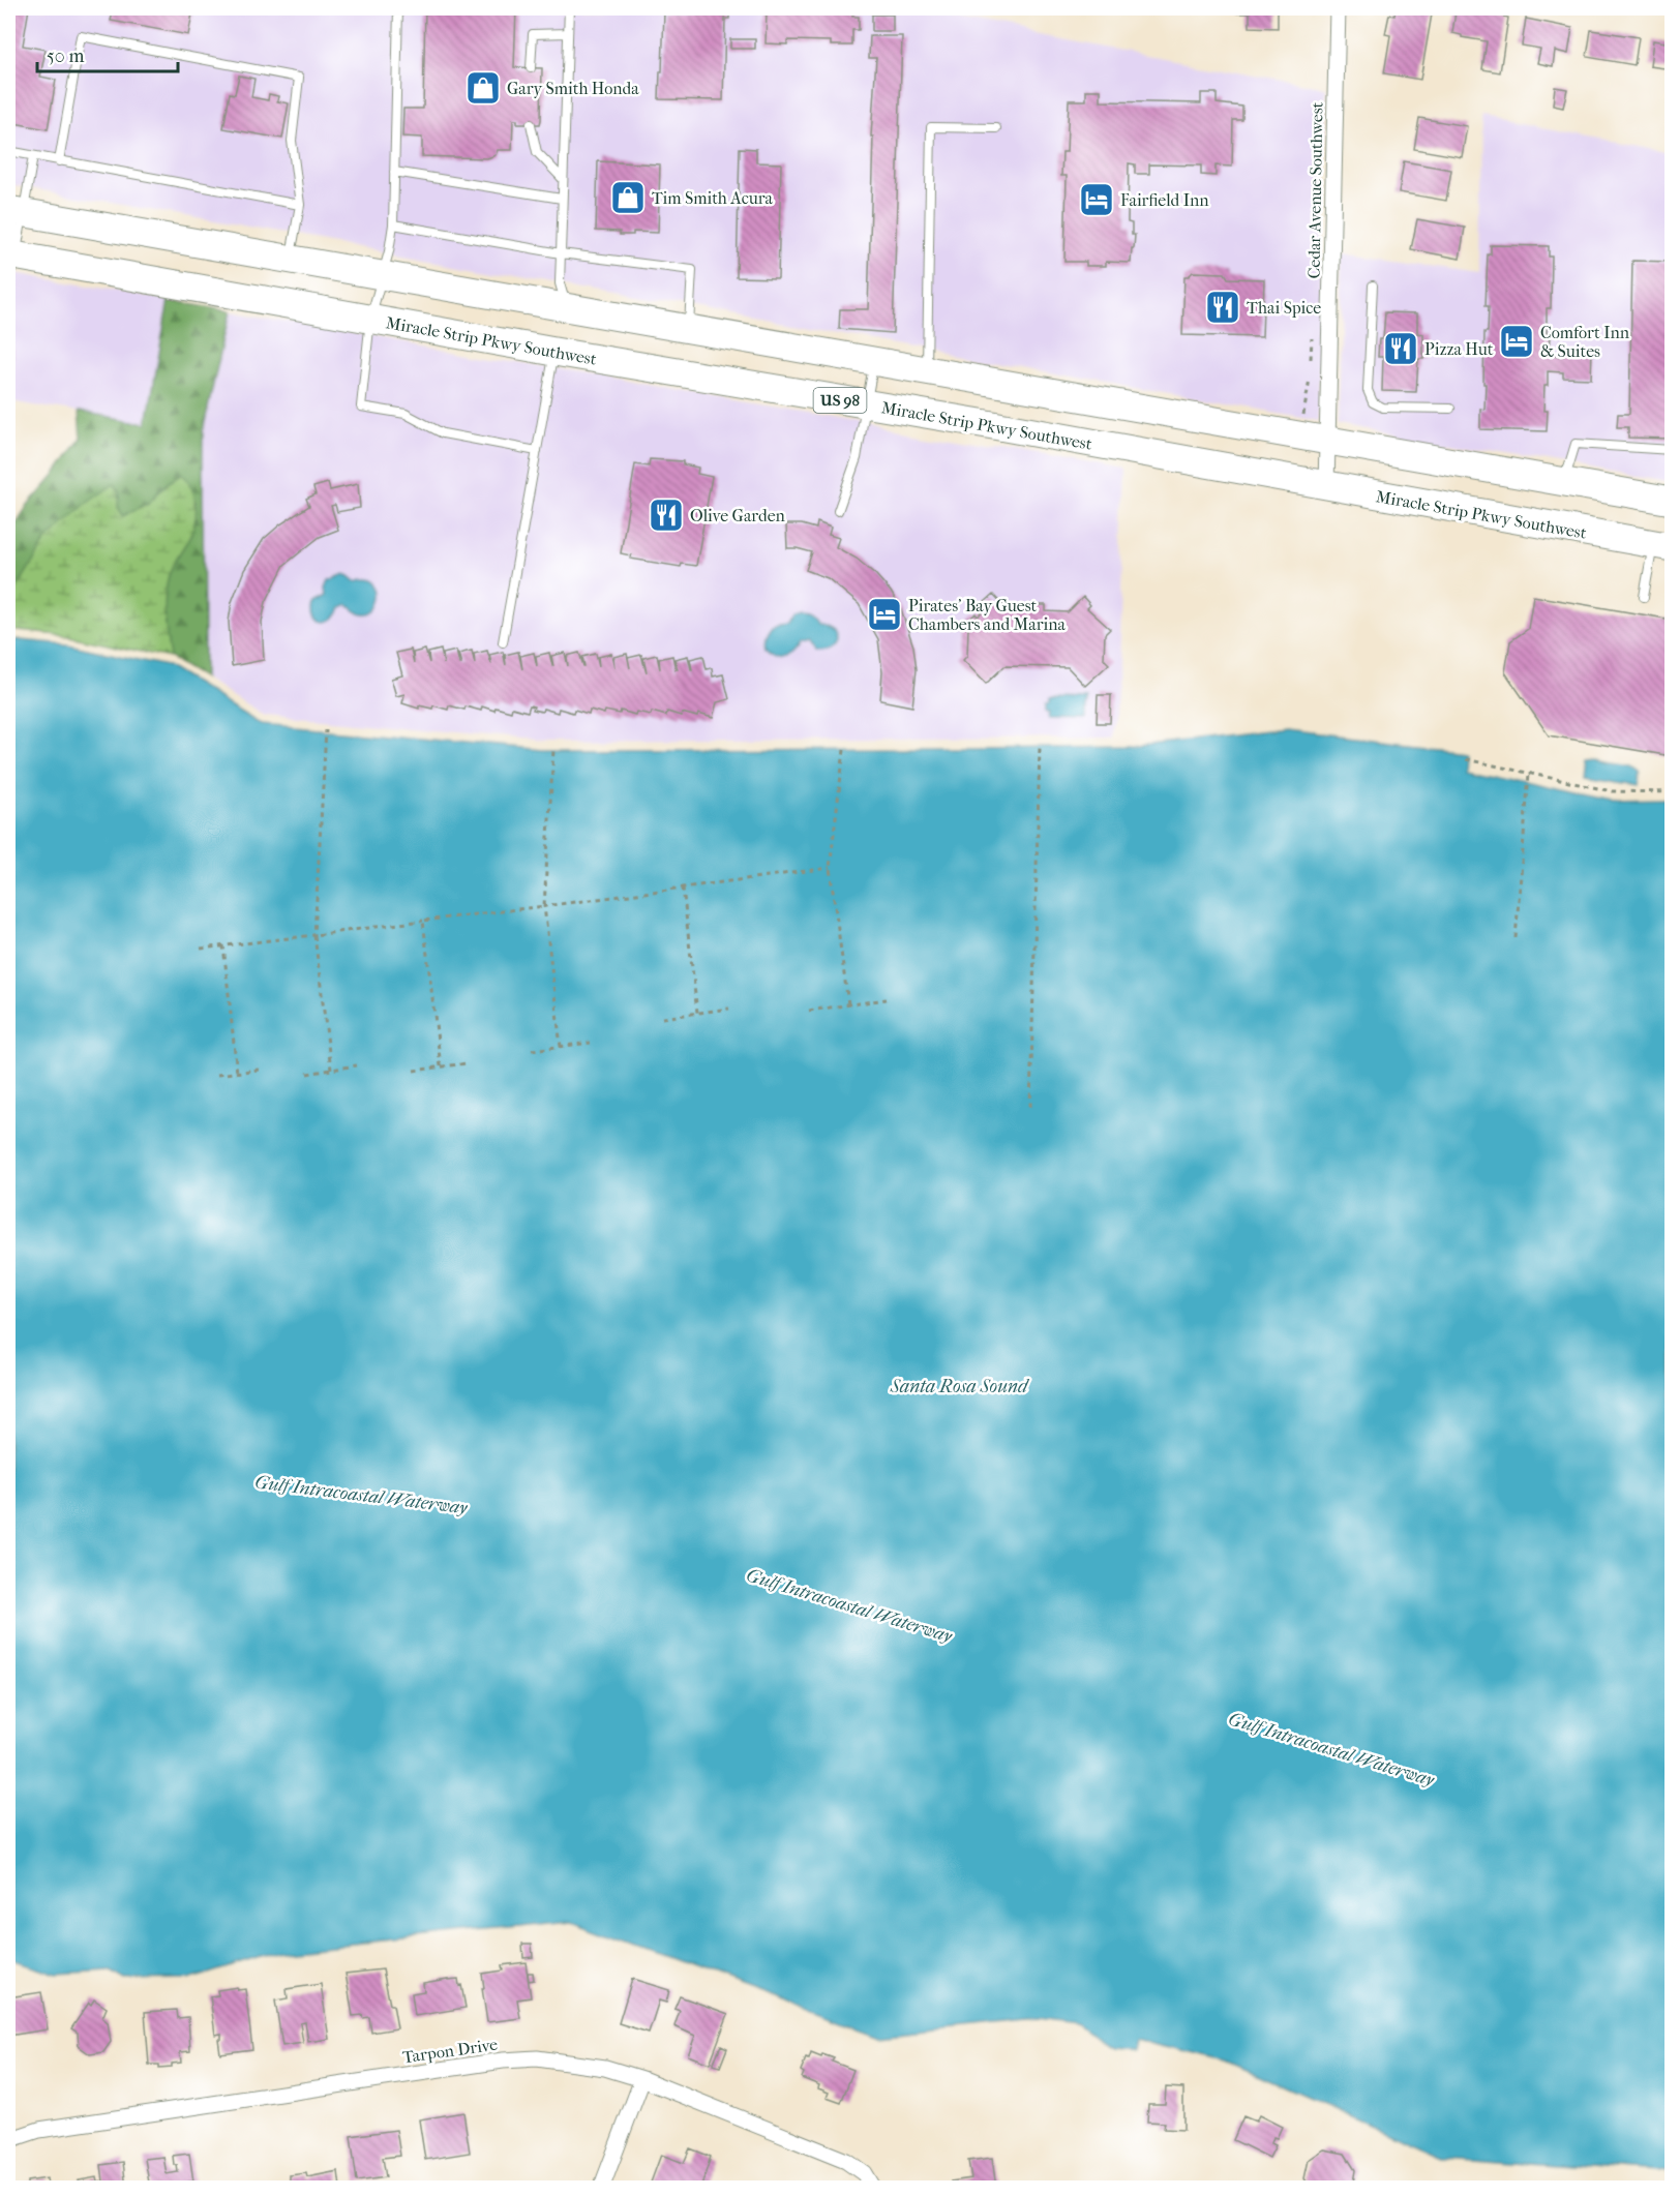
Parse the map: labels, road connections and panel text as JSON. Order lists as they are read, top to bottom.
{
  "streets": {
    "highway": ["Miracle Strip Pkwy Southwest", "US 98"],
    "street": ["Cedar Avenue Southwest", "Tarpon Drive"]
  },
  "crossings": [
    ["Cedar Avenue Southwest", "Miracle Strip Pkwy Southwest"]
  ],
  "water": ["Santa Rosa Sound", "Gulf Intracoastal Waterway"],
  "places": {
    "shop": ["Gary Smith Honda", "Tim Smith Acura"],
    "hotel": ["Fairfield Inn", "Comfort Inn & Suites", "Pirates' Bay Guest Chambers and Marina"],
    "restaurant": ["Thai Spice", "Pizza Hut", "Olive Garden"]
  },
  "scale_bar": "50 m"
}
